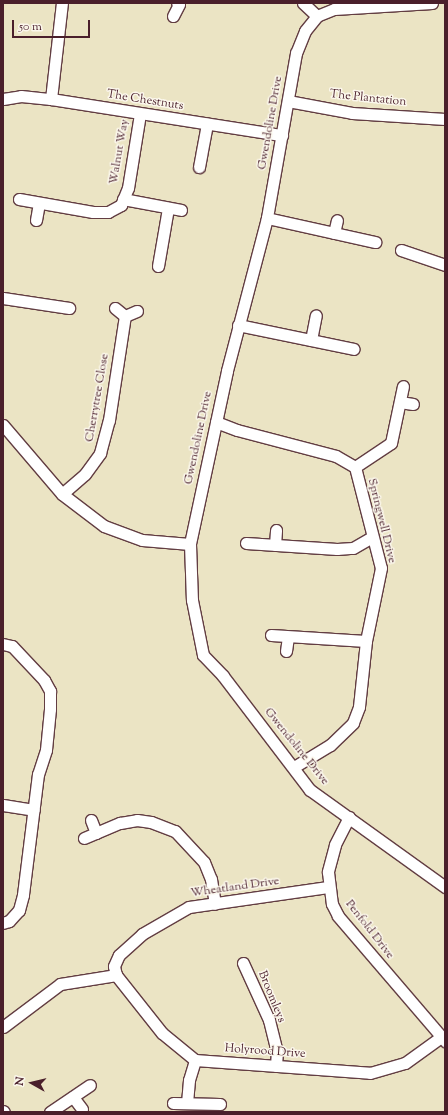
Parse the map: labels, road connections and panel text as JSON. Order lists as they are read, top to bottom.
{
  "streets": {
    "street": [
      "The Plantation",
      "The Chestnuts",
      "Gwendoline Drive",
      "Walnut Way",
      "Cherrytree Close",
      "Springwell Drive",
      "Wheatland Drive",
      "Penfold Drive",
      "Broomleys",
      "Holyrood Drive"
    ]
  },
  "crossings": [
    ["The Plantation", "Gwendoline Drive"],
    ["The Chestnuts", "Gwendoline Drive"],
    ["The Chestnuts", "Walnut Way"],
    ["Gwendoline Drive", "Springwell Drive"],
    ["Gwendoline Drive", "Penfold Drive"],
    ["Wheatland Drive", "Penfold Drive"],
    ["Penfold Drive", "Holyrood Drive"],
    ["Broomleys", "Holyrood Drive"]
  ],
  "scale_bar": "50 m",
  "north": "left"
}
